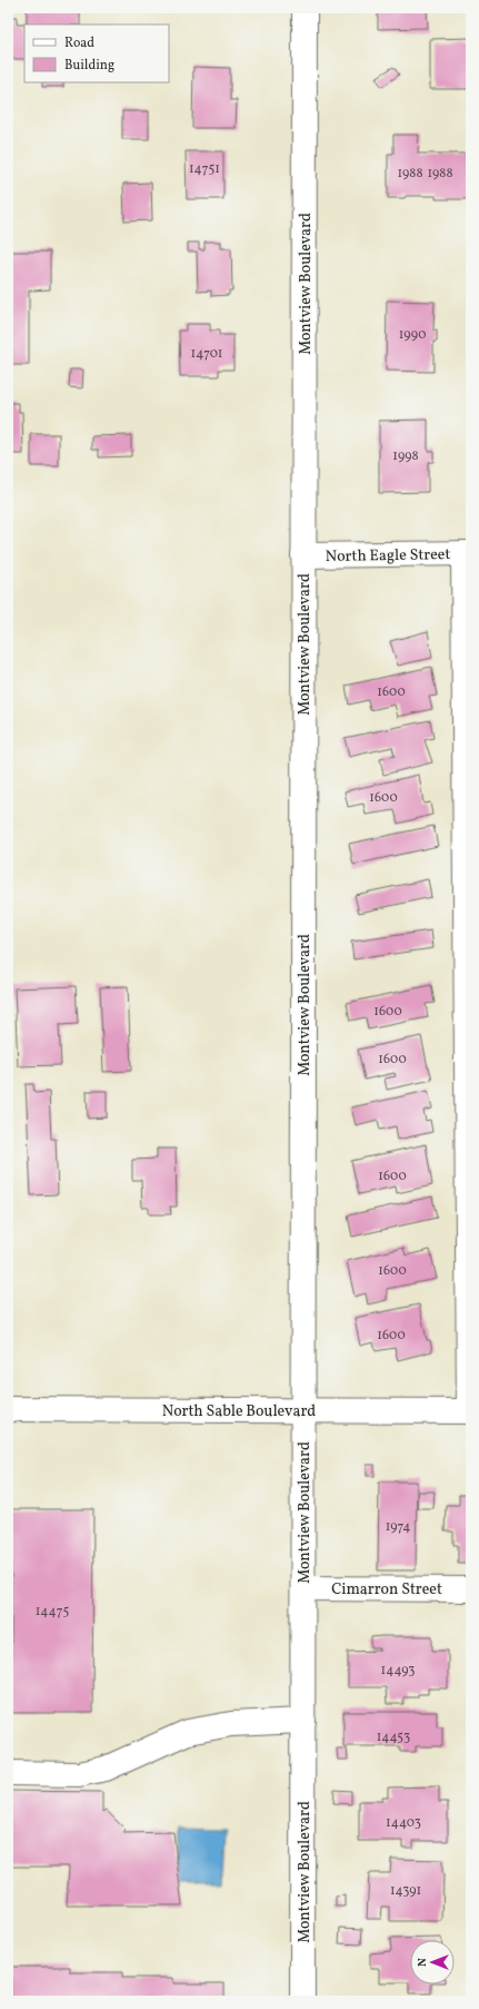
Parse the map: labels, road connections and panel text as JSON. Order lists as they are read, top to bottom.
{
  "streets": {
    "street": [
      "Montview Boulevard",
      "North Eagle Street",
      "North Sable Boulevard",
      "Cimarron Street"
    ]
  },
  "crossings": [
    ["Montview Boulevard", "North Eagle Street"],
    ["Montview Boulevard", "North Sable Boulevard"],
    ["Montview Boulevard", "Cimarron Street"]
  ],
  "house_numbers": [
    "14751",
    "1988",
    "1988",
    "1990",
    "14701",
    "1998",
    "1600",
    "1600",
    "1600",
    "1600",
    "1600",
    "1600",
    "1600",
    "1974",
    "14475",
    "14493",
    "14453",
    "14403",
    "14391"
  ],
  "legend": ["Road", "Building"],
  "north": "left"
}
